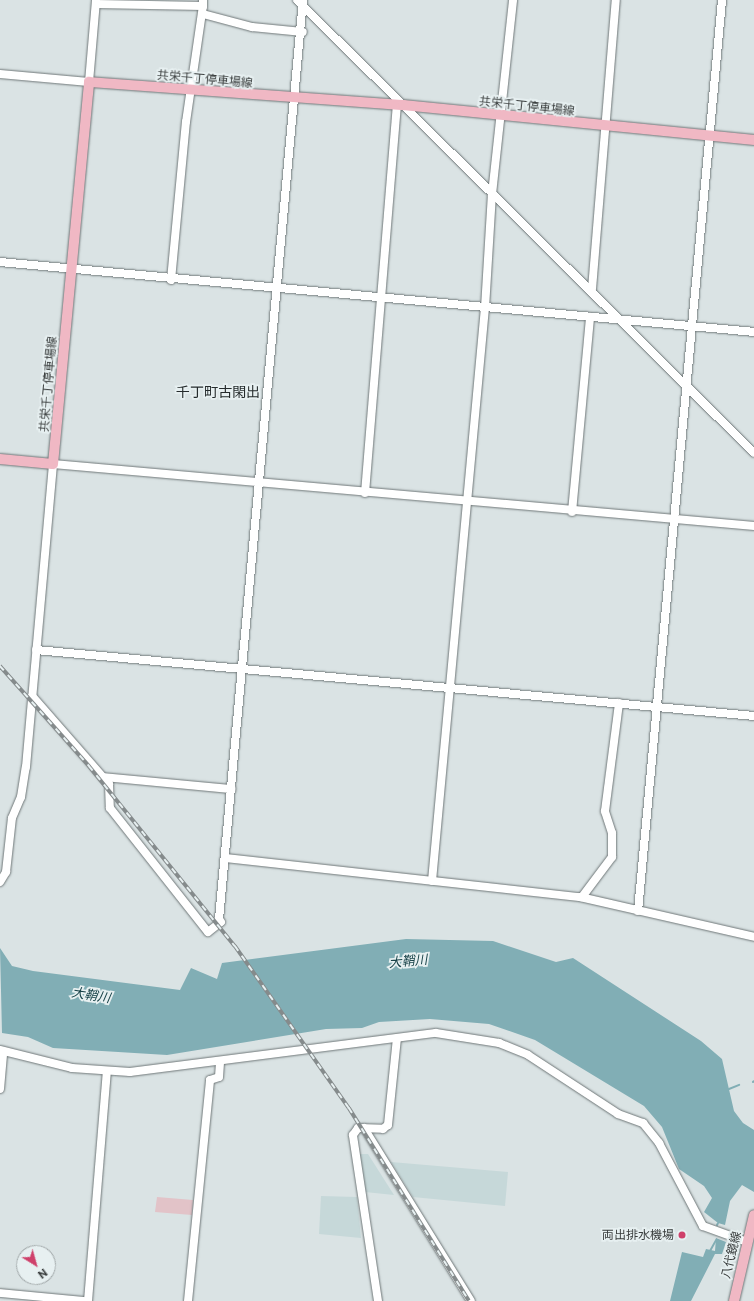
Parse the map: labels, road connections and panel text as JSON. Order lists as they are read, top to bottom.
{
  "streets": {
    "main road": ["共栄千丁停車場線", "八代鏡線"]
  },
  "districts": ["千丁町古閑出"],
  "water": ["大鞘川"],
  "places": ["両出排水機場"],
  "north": "bottom right"
}
